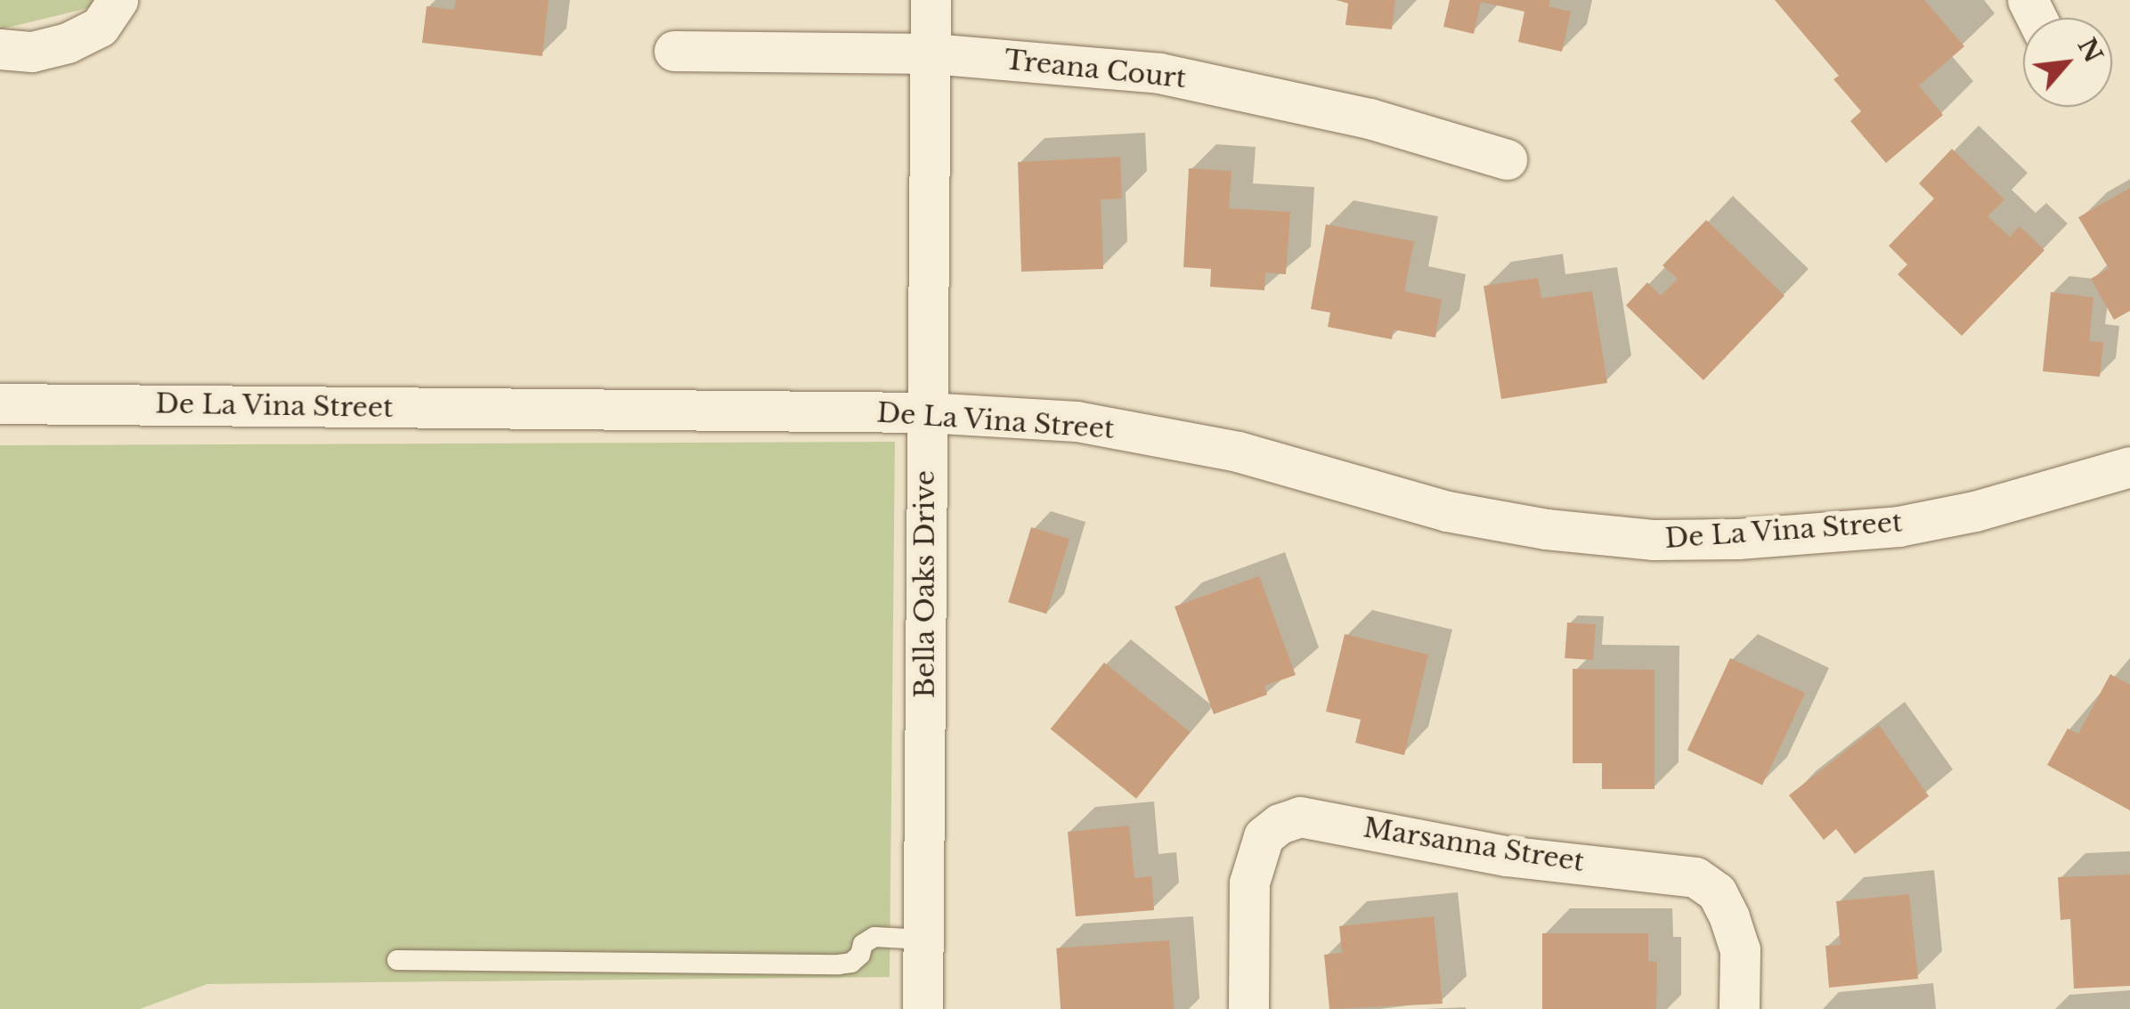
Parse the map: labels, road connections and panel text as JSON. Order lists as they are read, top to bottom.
{
  "streets": {
    "street": [
      "Treana Court",
      "De La Vina Street",
      "Bella Oaks Drive",
      "Marsanna Street"
    ]
  },
  "crossings": [
    ["Treana Court", "Bella Oaks Drive"],
    ["De La Vina Street", "Bella Oaks Drive"]
  ],
  "north": "top right"
}
